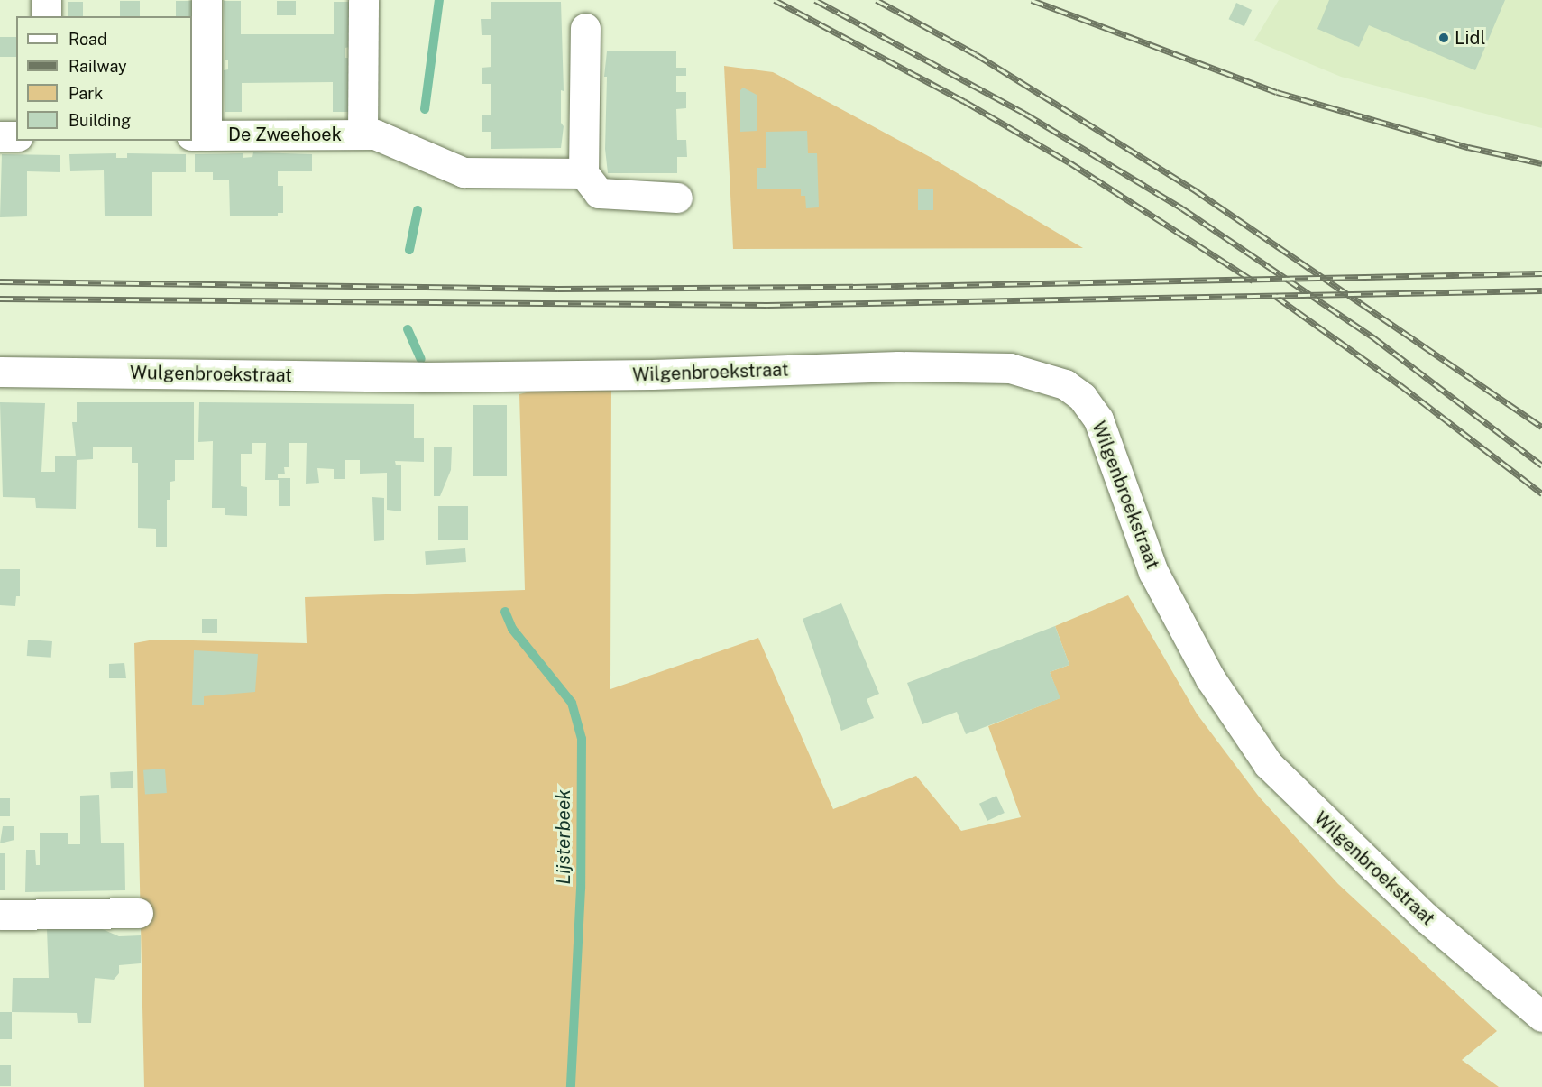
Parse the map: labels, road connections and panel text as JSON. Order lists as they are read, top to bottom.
{
  "streets": {
    "street": ["De Zweehoek", "Wilgenbroekstraat", "Wulgenbroekstraat"]
  },
  "crossings": [
    ["Wilgenbroekstraat", "Wulgenbroekstraat"]
  ],
  "water": ["Lijsterbeek"],
  "places": ["Lidl"],
  "legend": [
    "Road",
    "Railway",
    "Park",
    "Building"
  ]
}
